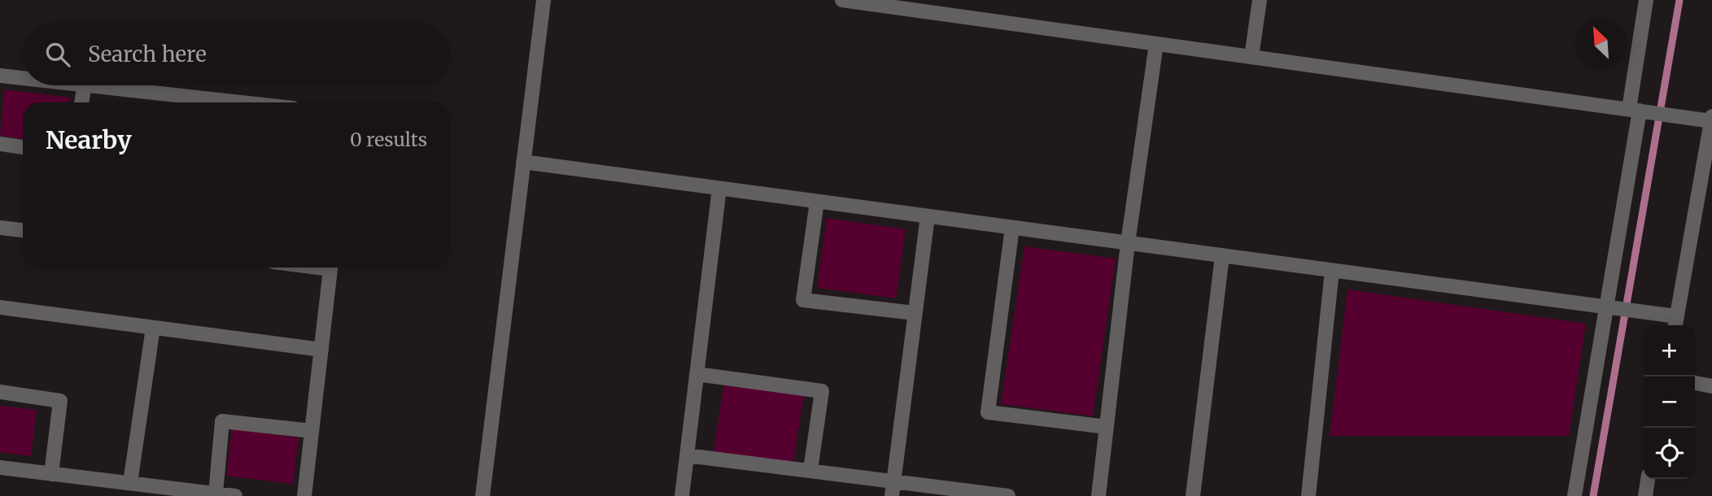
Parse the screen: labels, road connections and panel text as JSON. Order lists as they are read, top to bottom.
{
  "north": "top left",
  "page": {
    "search": "Search here",
    "heading": ["Nearby", "0 results"],
    "map_buttons": ["+", "−"]
  }
}
